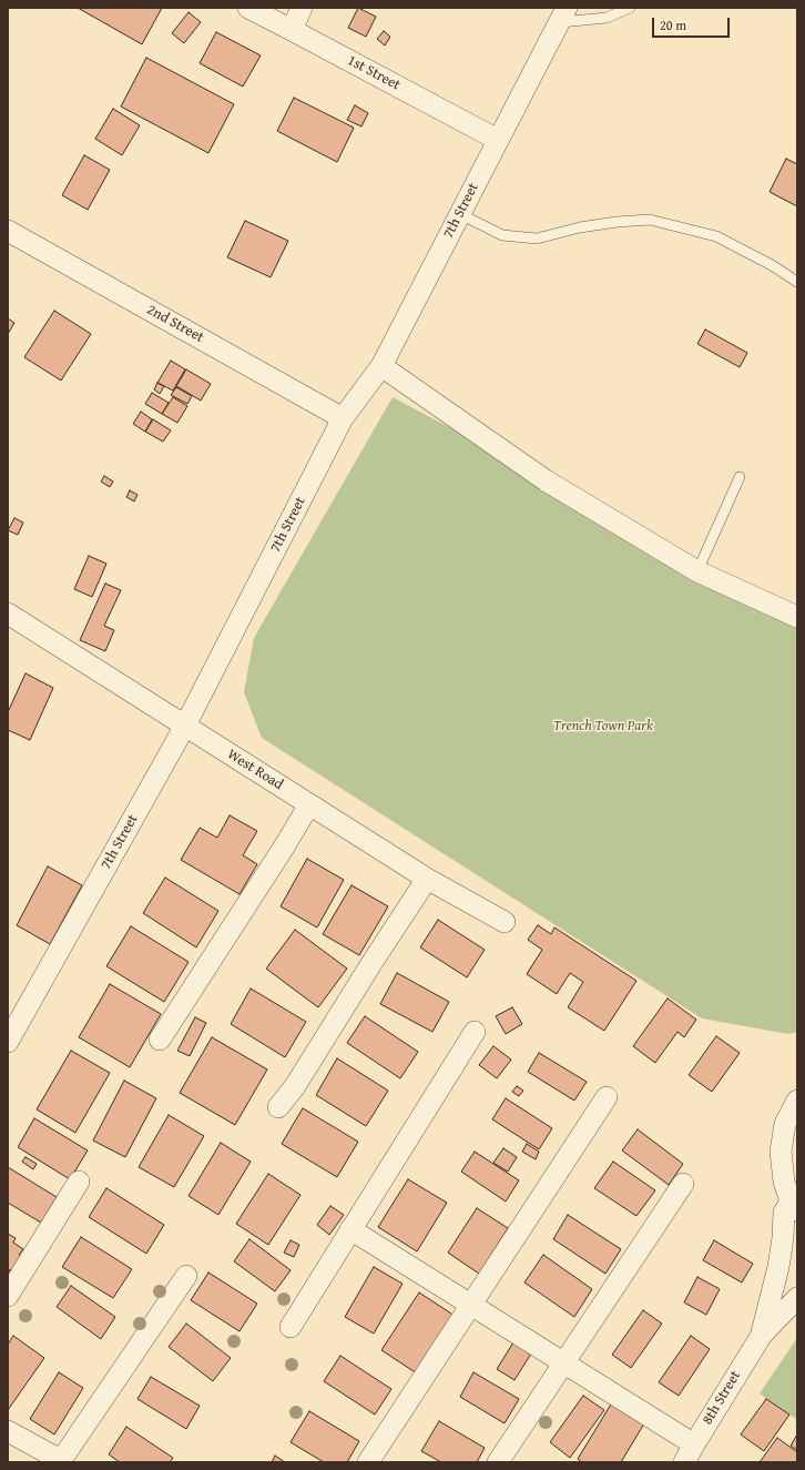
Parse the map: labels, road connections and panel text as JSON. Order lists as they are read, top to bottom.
{
  "streets": {
    "street": [
      "1st Street",
      "7th Street",
      "2nd Street",
      "West Road",
      "8th Street"
    ]
  },
  "crossings": [
    ["1st Street", "7th Street"],
    ["7th Street", "2nd Street"],
    ["7th Street", "West Road"]
  ],
  "parks": ["Trench Town Park"],
  "scale_bar": "20 m"
}
